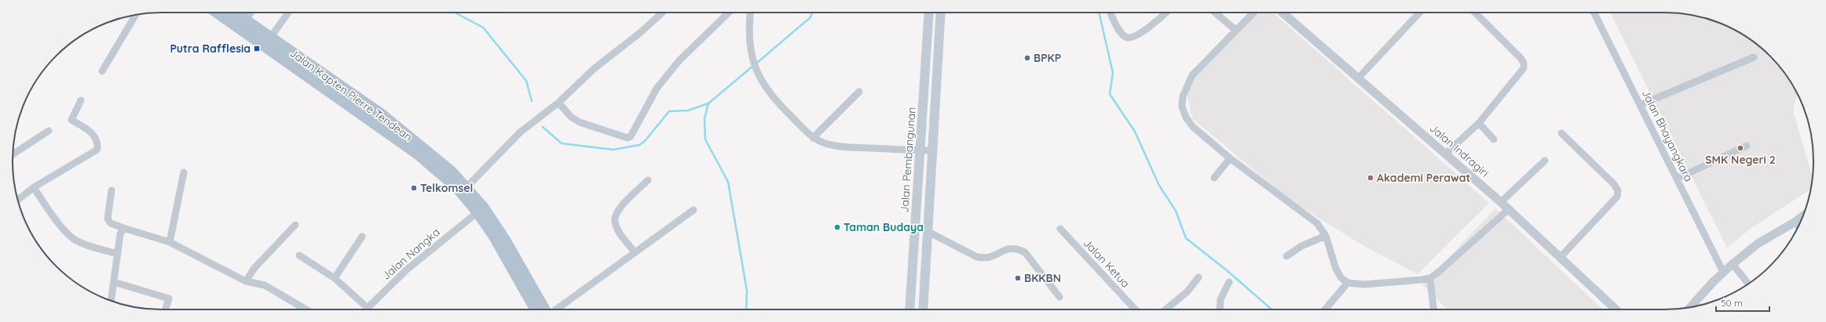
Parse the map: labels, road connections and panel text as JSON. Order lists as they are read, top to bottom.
{
  "streets": {
    "main road": ["Jalan Kapten Pierre Tendean", "Jalan Pembangunan"],
    "street": [
      "Jalan Bhayangkara",
      "Jalan Indragiri",
      "Jalan Nangka",
      "Jalan Ketua"
    ]
  },
  "crossings": [
    ["Jalan Kapten Pierre Tendean", "Jalan Nangka"]
  ],
  "places": {
    "transit": ["Putra Rafflesia"],
    "other": [
      "BPKP",
      "SMK Negeri 2",
      "Akademi Perawat",
      "Telkomsel",
      "Taman Budaya",
      "BKKBN"
    ]
  },
  "scale_bar": "50 m"
}
